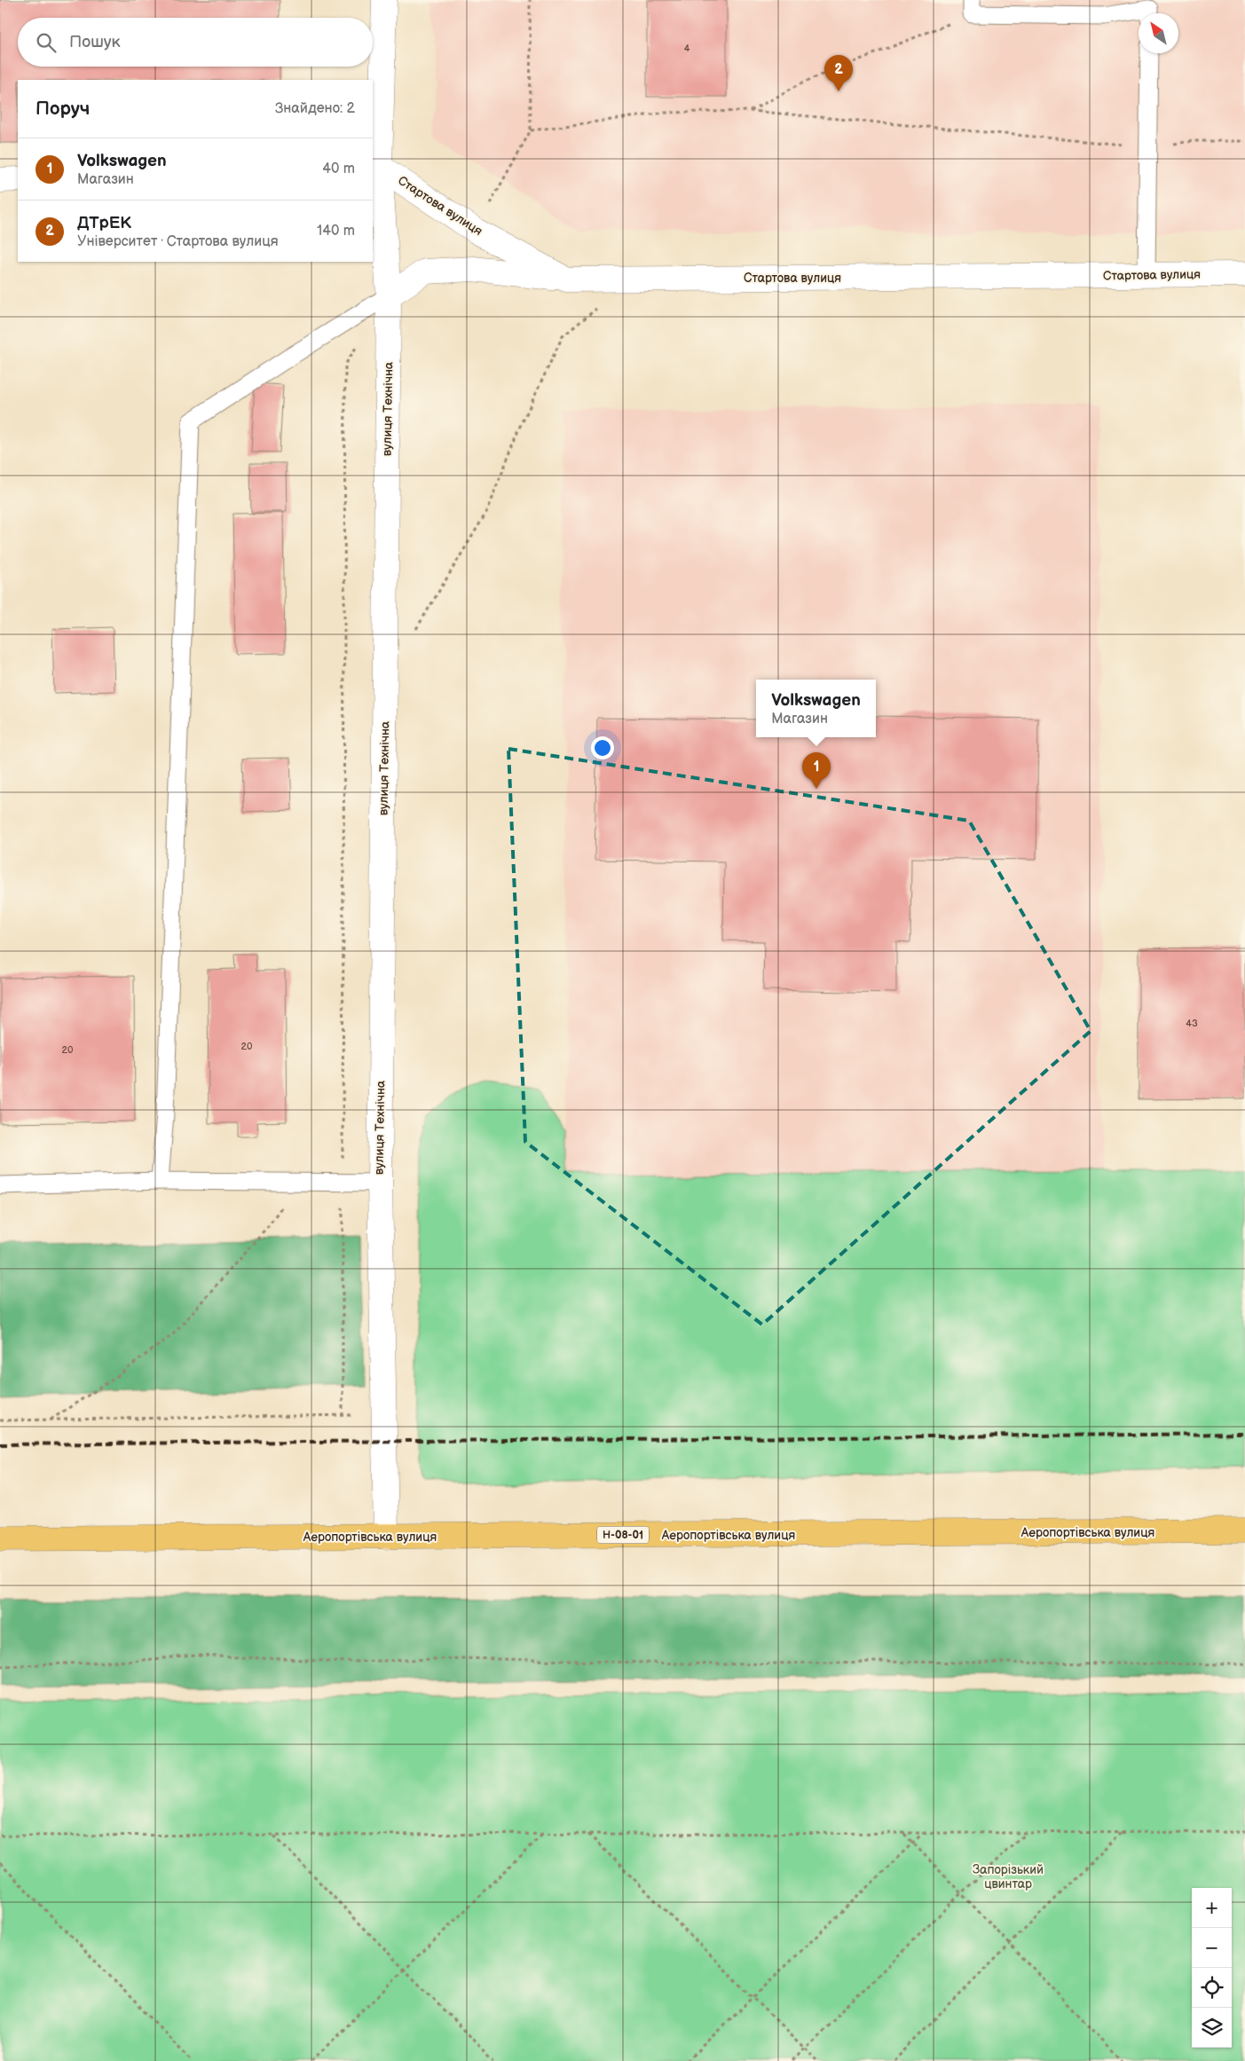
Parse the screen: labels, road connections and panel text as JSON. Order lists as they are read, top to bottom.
{
  "streets": {
    "main road": ["Аеропортівська вулиця", "Н-08-01"],
    "street": ["Стартова вулиця", "вулиця Технічна"]
  },
  "crossings": [
    ["Стартова вулиця", "вулиця Технічна"],
    ["вулиця Технічна", "Аеропортівська вулиця"]
  ],
  "parks": ["Запорізький цвинтар"],
  "house_numbers": [
    "4",
    "43",
    "20",
    "20"
  ],
  "north": "top left",
  "page": {
    "search": "Пошук",
    "pins": ["2", "1"],
    "heading": ["Поруч", "Знайдено: 2"],
    "list": [
      {
        "mark": "1",
        "name": "Volkswagen",
        "note": "Магазин",
        "value": "40 m"
      },
      {
        "mark": "2",
        "name": "ДТрЕК",
        "note": "Університет · Стартова вулиця",
        "value": "140 m"
      }
    ],
    "popup": ["Volkswagen", "Магазин"],
    "map_buttons": ["+", "−"]
  }
}
